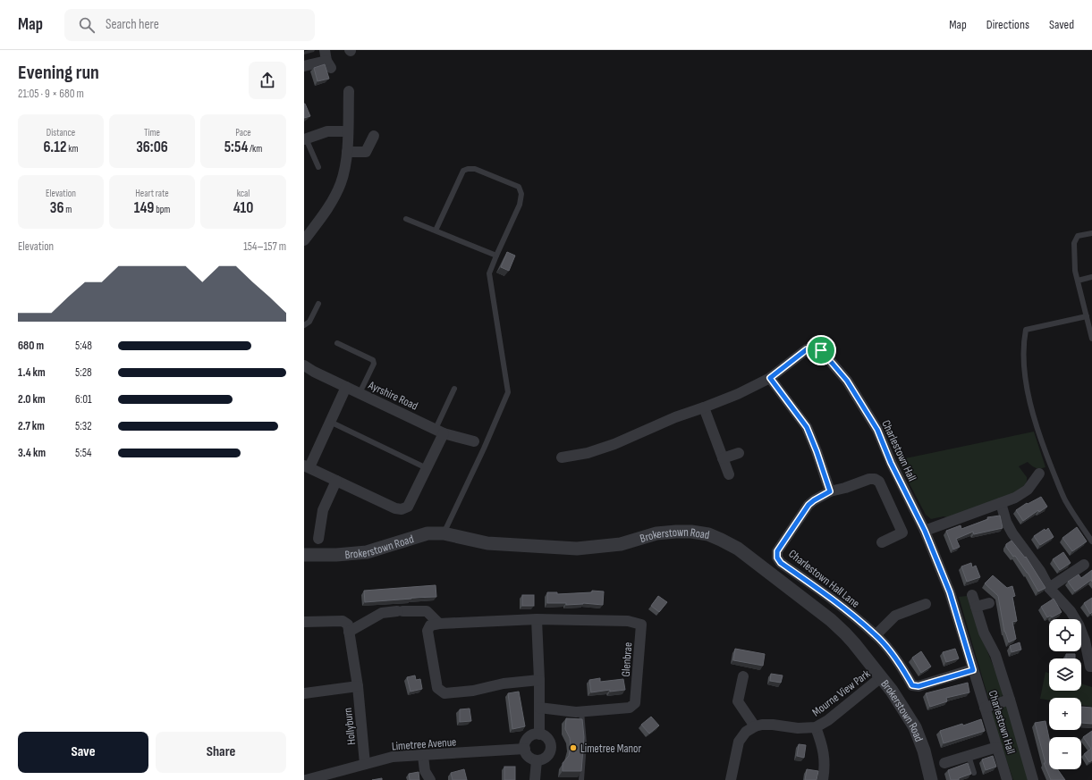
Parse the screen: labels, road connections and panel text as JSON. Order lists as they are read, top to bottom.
{
  "streets": {
    "street": [
      "Ayrshire Road",
      "Charlestown Hall",
      "Brokerstown Road",
      "Charlestown Hall Lane",
      "Glenbrae",
      "Mourne View Park",
      "Hollyburn",
      "Limetree Avenue"
    ]
  },
  "crossings": [
    ["Charlestown Hall", "Charlestown Hall Lane"],
    ["Brokerstown Road", "Mourne View Park"],
    ["Hollyburn", "Limetree Avenue"]
  ],
  "places": ["Limetree Manor"],
  "page": {
    "header": "Map",
    "search": "Search here",
    "nav": ["Map", "Directions", "Saved"],
    "heading": ["Evening run", "21:05 · 9 × 680 m"],
    "stats": [
      ["Distance", "6.12 km"],
      ["Time", "36:06"],
      ["Pace", "5:54 /km"],
      ["Elevation", "36 m"],
      ["Heart rate", "149 bpm"],
      ["kcal", "410"]
    ],
    "chart": ["Elevation", "154–157 m"],
    "list": [
      {
        "name": "680 m",
        "note": "5:48"
      },
      {
        "name": "1.4 km",
        "note": "5:28"
      },
      {
        "name": "2.0 km",
        "note": "6:01"
      },
      {
        "name": "2.7 km",
        "note": "5:32"
      },
      {
        "name": "3.4 km",
        "note": "5:54"
      }
    ],
    "map_buttons": ["+", "−"],
    "buttons": ["Save", "Share"]
  }
}
